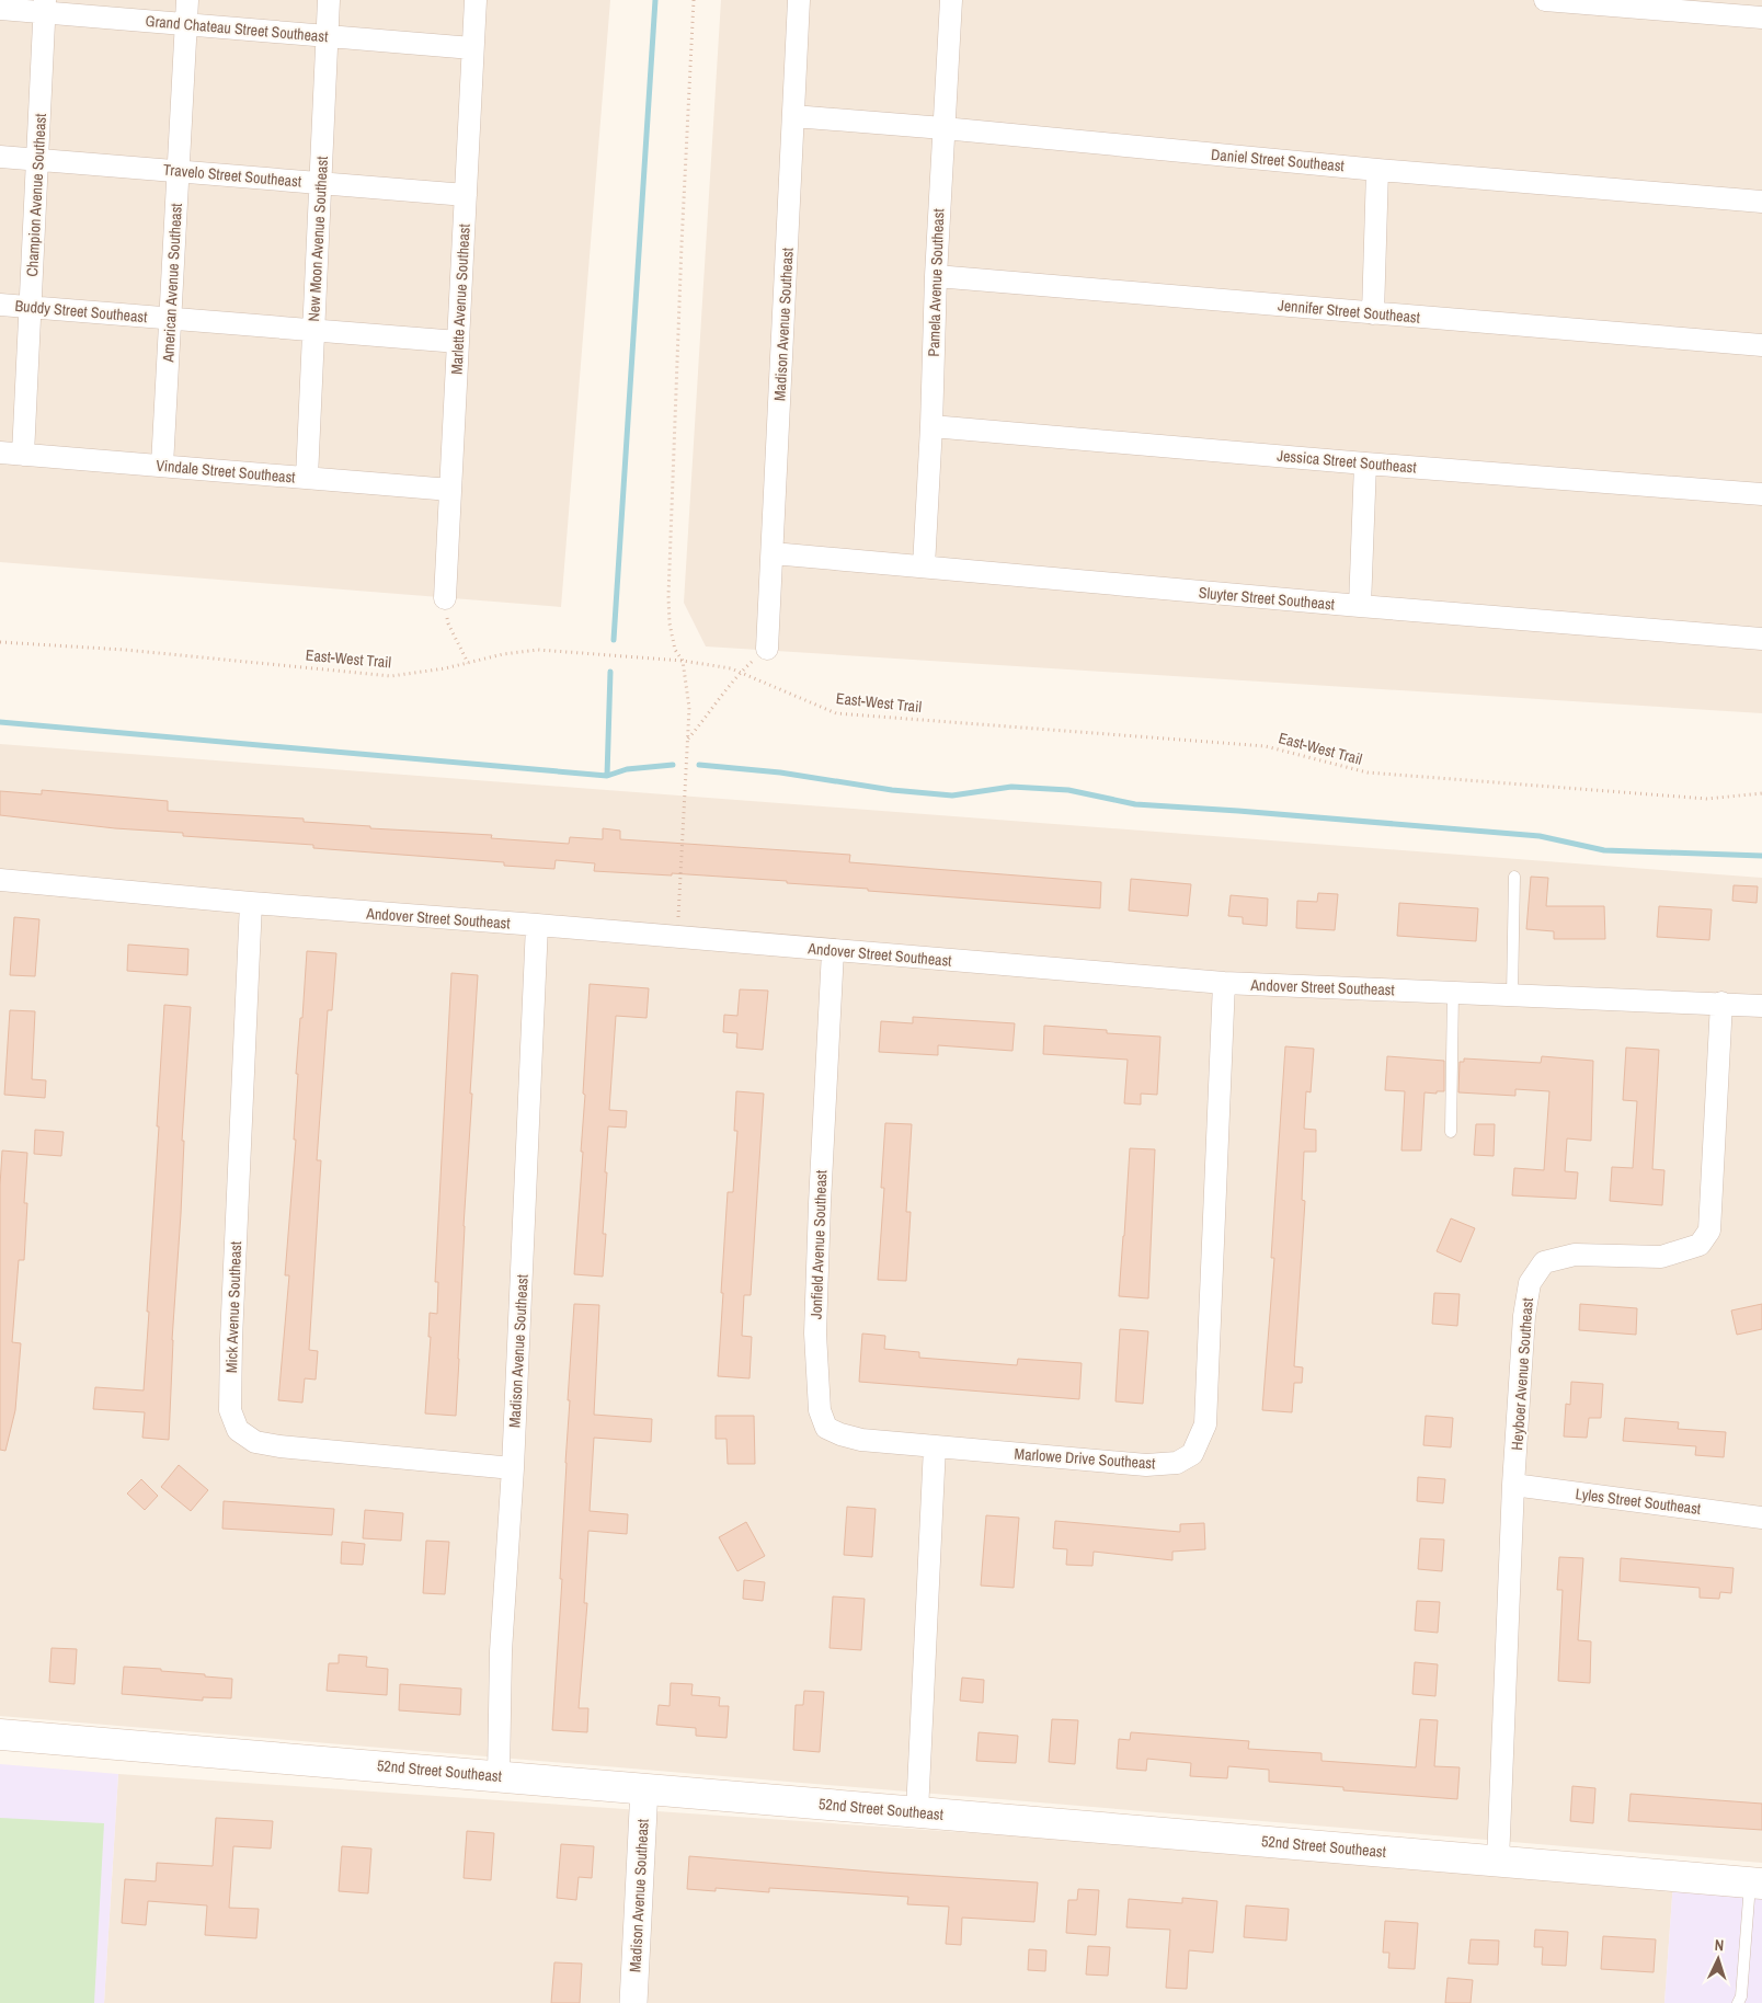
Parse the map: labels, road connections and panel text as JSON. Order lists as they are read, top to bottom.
{
  "streets": {
    "main road": ["52nd Street Southeast"],
    "street": [
      "Grand Chateau Street Southeast",
      "Daniel Street Southeast",
      "Travelo Street Southeast",
      "Champion Avenue Southeast",
      "New Moon Avenue Southeast",
      "American Avenue Southeast",
      "Pamela Avenue Southeast",
      "Marlette Avenue Southeast",
      "Buddy Street Southeast",
      "Jennifer Street Southeast",
      "Madison Avenue Southeast",
      "Jessica Street Southeast",
      "Vindale Street Southeast",
      "Sluyter Street Southeast",
      "Andover Street Southeast",
      "Jonfield Avenue Southeast",
      "Mick Avenue Southeast",
      "Heyboer Avenue Southeast",
      "Marlowe Drive Southeast",
      "Lyles Street Southeast"
    ],
    "path": ["East-West Trail"]
  },
  "crossings": [
    ["Grand Chateau Street Southeast", "Champion Avenue Southeast"],
    ["Grand Chateau Street Southeast", "New Moon Avenue Southeast"],
    ["Grand Chateau Street Southeast", "American Avenue Southeast"],
    ["Grand Chateau Street Southeast", "Marlette Avenue Southeast"],
    ["Daniel Street Southeast", "Pamela Avenue Southeast"],
    ["Daniel Street Southeast", "Madison Avenue Southeast"],
    ["Travelo Street Southeast", "Champion Avenue Southeast"],
    ["Travelo Street Southeast", "New Moon Avenue Southeast"],
    ["Travelo Street Southeast", "American Avenue Southeast"],
    ["Travelo Street Southeast", "Marlette Avenue Southeast"],
    ["Champion Avenue Southeast", "Buddy Street Southeast"],
    ["Champion Avenue Southeast", "Vindale Street Southeast"],
    ["New Moon Avenue Southeast", "Buddy Street Southeast"],
    ["New Moon Avenue Southeast", "Vindale Street Southeast"],
    ["American Avenue Southeast", "Buddy Street Southeast"],
    ["American Avenue Southeast", "Vindale Street Southeast"],
    ["Pamela Avenue Southeast", "Jennifer Street Southeast"],
    ["Pamela Avenue Southeast", "Jessica Street Southeast"],
    ["Pamela Avenue Southeast", "Sluyter Street Southeast"],
    ["Marlette Avenue Southeast", "Buddy Street Southeast"],
    ["Marlette Avenue Southeast", "Vindale Street Southeast"],
    ["Madison Avenue Southeast", "Sluyter Street Southeast"],
    ["Madison Avenue Southeast", "Andover Street Southeast"],
    ["Madison Avenue Southeast", "Mick Avenue Southeast"],
    ["Madison Avenue Southeast", "52nd Street Southeast"],
    ["Andover Street Southeast", "Jonfield Avenue Southeast"],
    ["Andover Street Southeast", "Mick Avenue Southeast"],
    ["Andover Street Southeast", "Heyboer Avenue Southeast"],
    ["Andover Street Southeast", "Marlowe Drive Southeast"],
    ["Jonfield Avenue Southeast", "Marlowe Drive Southeast"],
    ["Heyboer Avenue Southeast", "Lyles Street Southeast"],
    ["Heyboer Avenue Southeast", "52nd Street Southeast"]
  ],
  "north": "top"
}
